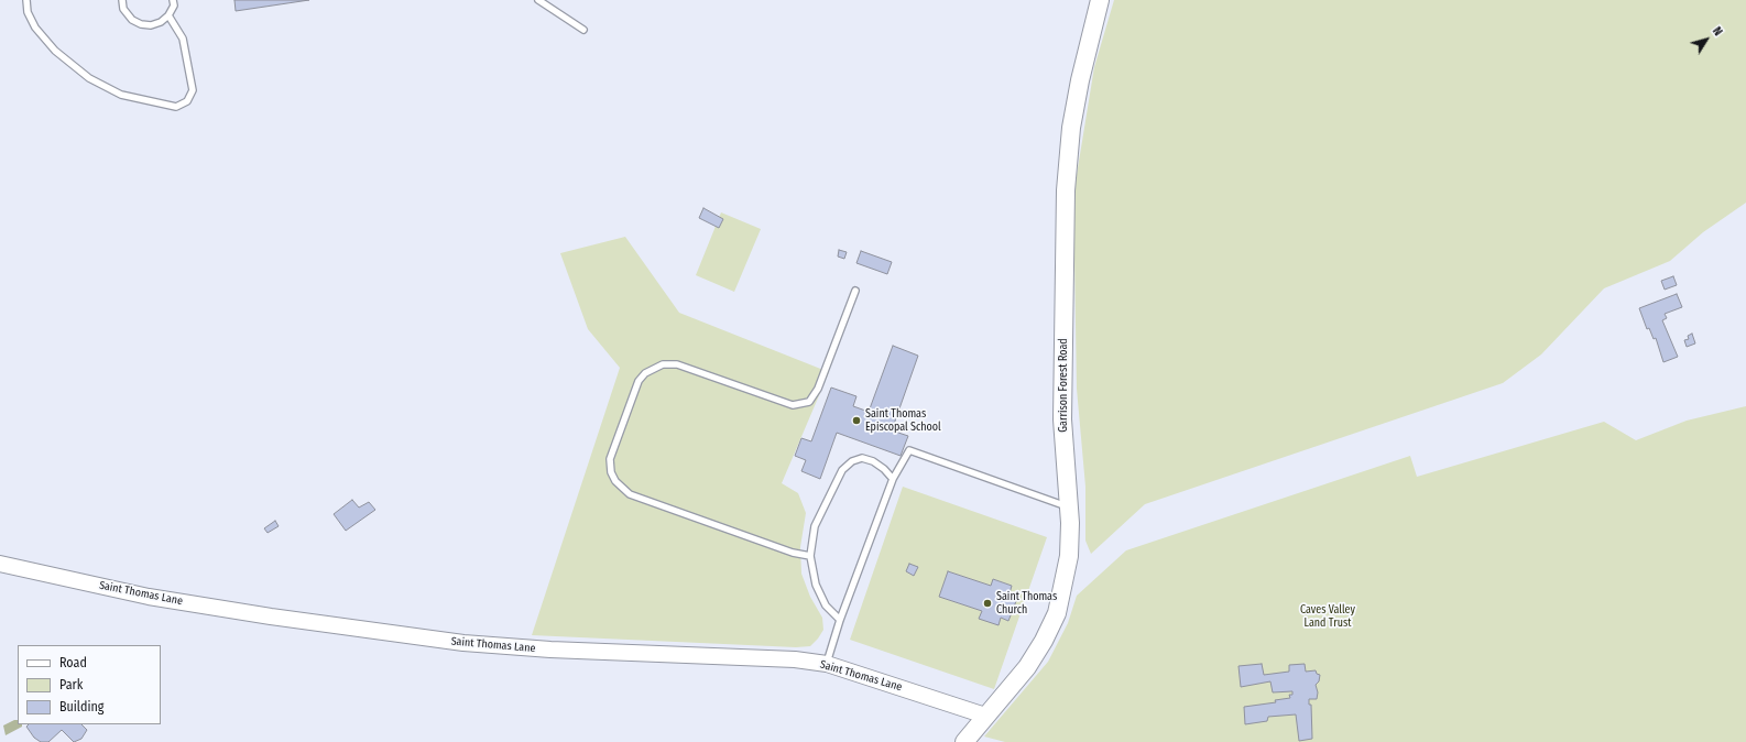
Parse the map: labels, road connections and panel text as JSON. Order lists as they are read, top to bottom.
{
  "streets": {
    "main road": ["Garrison Forest Road"],
    "street": ["Saint Thomas Lane"]
  },
  "crossings": [
    ["Garrison Forest Road", "Saint Thomas Lane"]
  ],
  "parks": ["Caves Valley Land Trust"],
  "places": ["Saint Thomas Episcopal School", "Saint Thomas Church"],
  "legend": ["Road", "Park", "Building"],
  "north": "top right"
}
